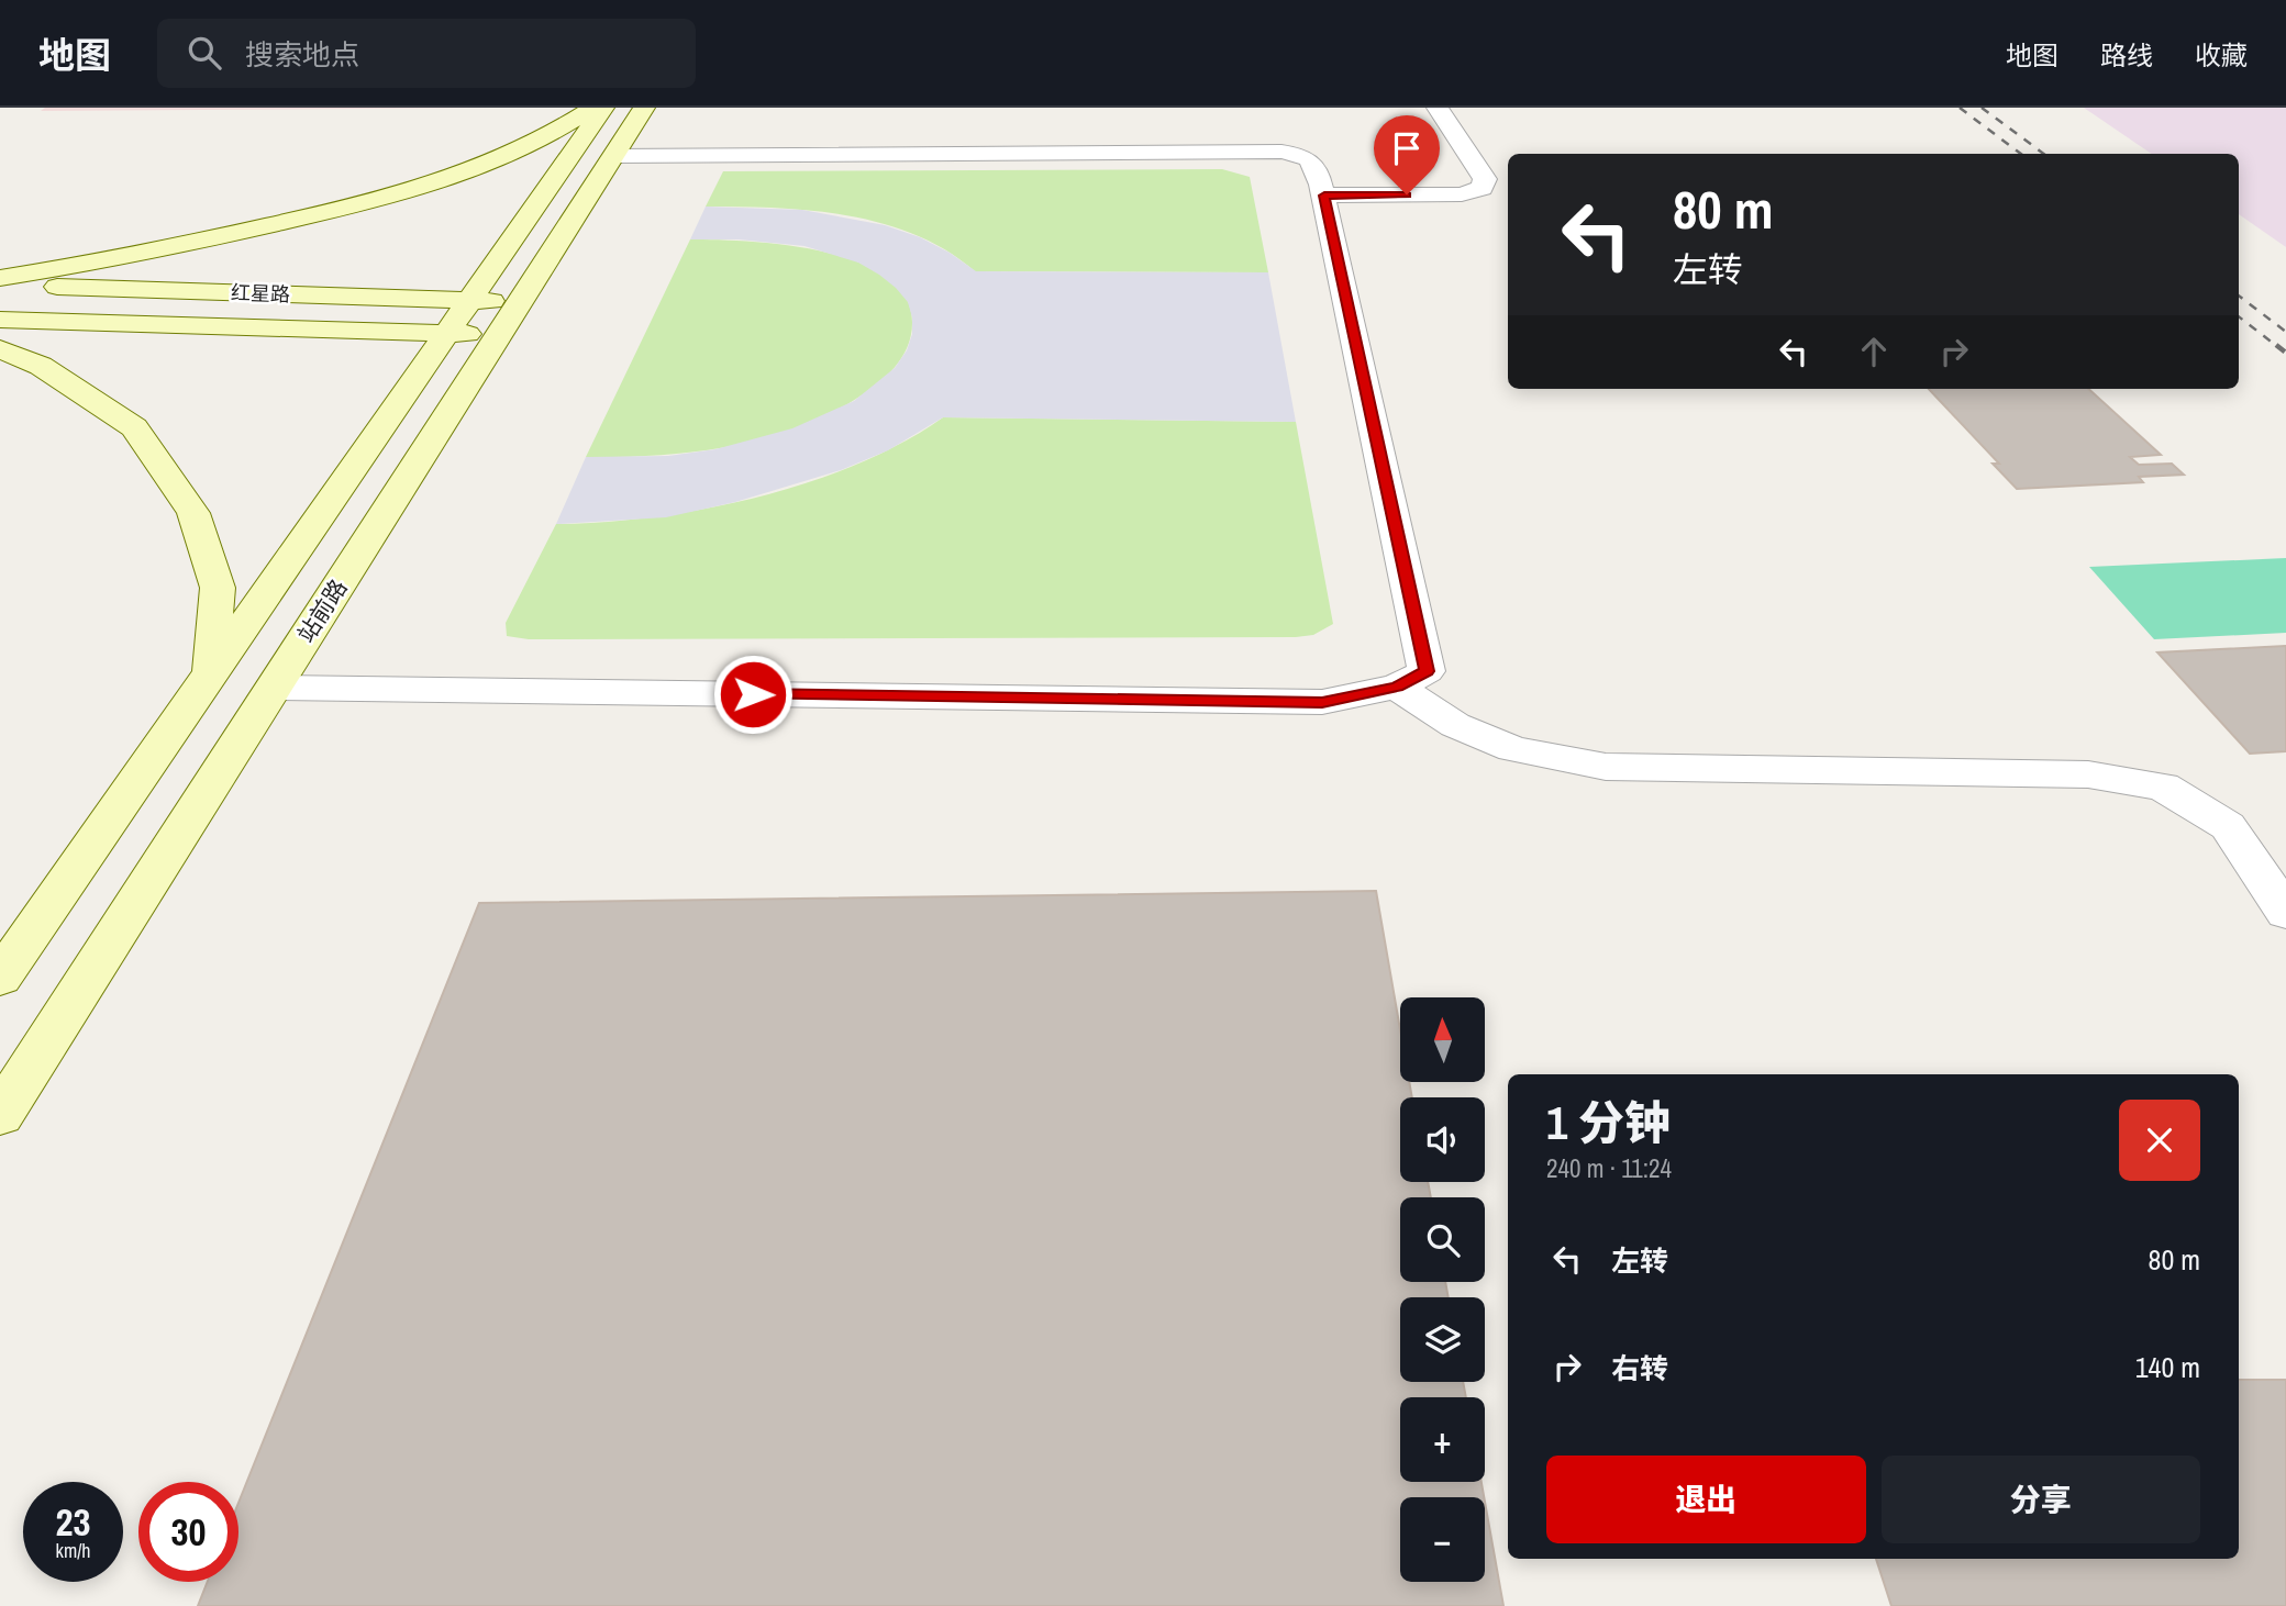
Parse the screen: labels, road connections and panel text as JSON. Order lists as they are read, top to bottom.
{
  "streets": {
    "street": ["红星路", "站前路"]
  },
  "crossings": [
    ["红星路", "站前路"]
  ],
  "north": "top",
  "page": {
    "header": "地图",
    "search": "搜索地点",
    "nav": ["地图", "路线", "收藏"],
    "turn": ["80 m", "左转"],
    "map_buttons": ["+", "−"],
    "heading": ["1 分钟", "240 m · 11:24"],
    "list": [
      {
        "name": "左转",
        "value": "80 m"
      },
      {
        "name": "右转",
        "value": "140 m"
      }
    ],
    "buttons": ["退出", "分享"],
    "speed": "23 km/h",
    "limit": "30"
  }
}
